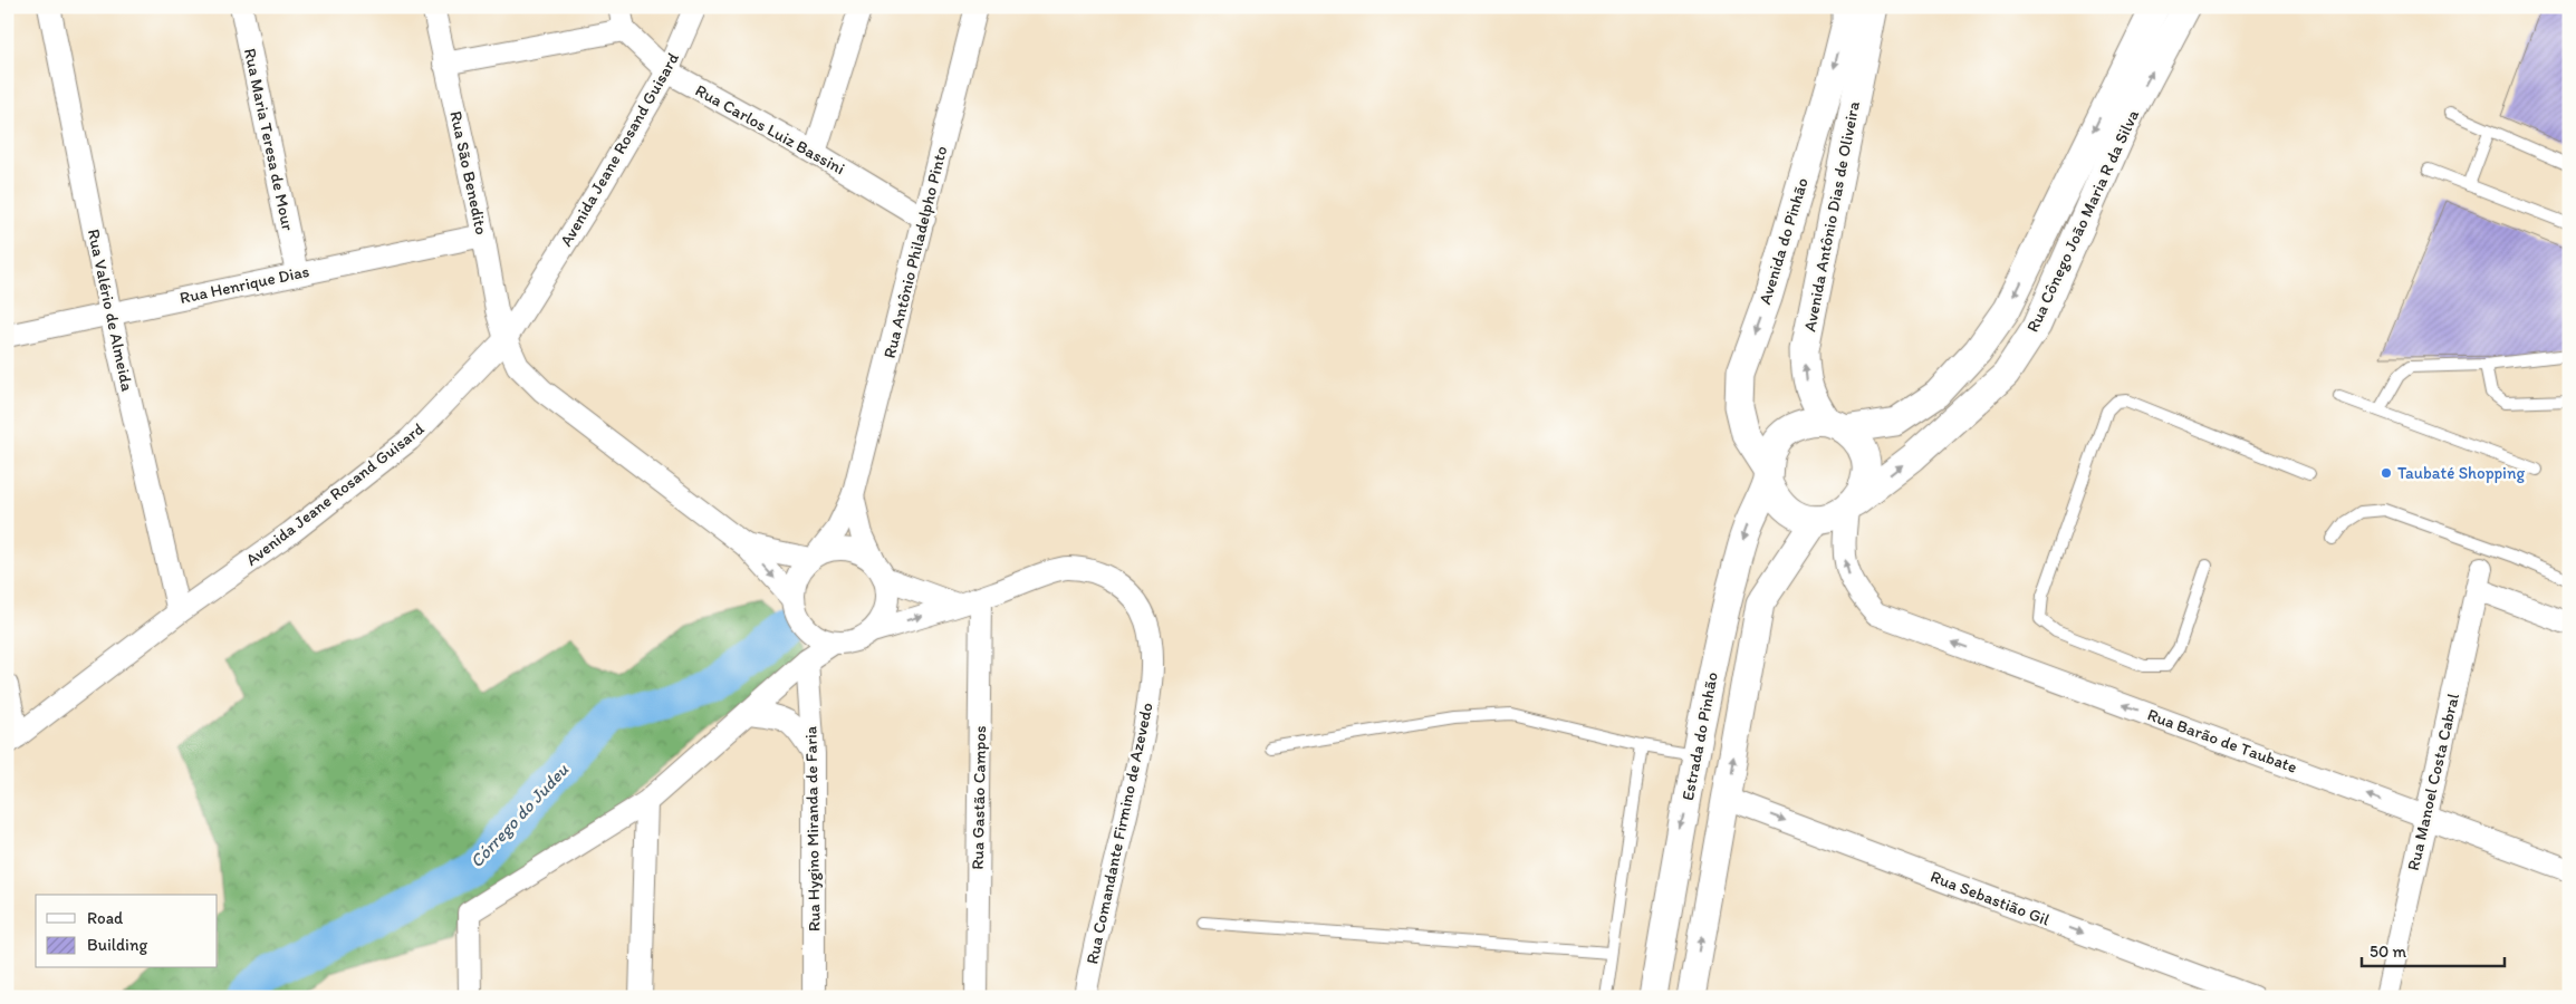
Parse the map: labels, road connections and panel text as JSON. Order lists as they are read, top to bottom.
{
  "streets": {
    "street": [
      "Rua Carlos Luiz Bassini",
      "Rua Maria Teresa de Mour",
      "Avenida Jeane Rosand Guisard",
      "Rua São Benedito",
      "Avenida Antônio Dias de Oliveira",
      "Rua Cônego João Maria R da Silva",
      "Avenida do Pinhão",
      "Rua Antônio Philadelpho Pinto",
      "Rua Henrique Dias",
      "Rua Valério de Almeida",
      "Estrada do Pinhão",
      "Rua Barão de Taubate",
      "Rua Manoel Costa Cabral",
      "Rua Gastão Campos",
      "Rua Hygino Miranda de Faria",
      "Rua Comandante Firmino de Azevedo",
      "Rua Sebastião Gil"
    ]
  },
  "crossings": [
    ["Rua Carlos Luiz Bassini", "Avenida Jeane Rosand Guisard"],
    ["Rua Carlos Luiz Bassini", "Rua Antônio Philadelpho Pinto"],
    ["Rua Maria Teresa de Mour", "Rua Henrique Dias"],
    ["Avenida Jeane Rosand Guisard", "Rua São Benedito"],
    ["Avenida Jeane Rosand Guisard", "Rua Valério de Almeida"],
    ["Rua São Benedito", "Rua Henrique Dias"],
    ["Avenida Antônio Dias de Oliveira", "Rua Cônego João Maria R da Silva"],
    ["Avenida Antônio Dias de Oliveira", "Avenida do Pinhão"],
    ["Avenida Antônio Dias de Oliveira", "Estrada do Pinhão"],
    ["Avenida Antônio Dias de Oliveira", "Rua Barão de Taubate"],
    ["Rua Cônego João Maria R da Silva", "Avenida do Pinhão"],
    ["Rua Cônego João Maria R da Silva", "Estrada do Pinhão"],
    ["Rua Cônego João Maria R da Silva", "Rua Barão de Taubate"],
    ["Avenida do Pinhão", "Estrada do Pinhão"],
    ["Avenida do Pinhão", "Rua Barão de Taubate"],
    ["Rua Antônio Philadelpho Pinto", "Rua Comandante Firmino de Azevedo"],
    ["Rua Henrique Dias", "Rua Valério de Almeida"],
    ["Estrada do Pinhão", "Rua Barão de Taubate"],
    ["Rua Barão de Taubate", "Rua Manoel Costa Cabral"],
    ["Rua Gastão Campos", "Rua Comandante Firmino de Azevedo"]
  ],
  "one_way": [
    "Avenida Antônio Dias de Oliveira",
    "Avenida do Pinhão",
    "Rua Barão de Taubate",
    "Rua Sebastião Gil"
  ],
  "water": ["Córrego do Judeu"],
  "places": ["Taubaté Shopping"],
  "legend": ["Road", "Building"],
  "scale_bar": "50 m"
}
